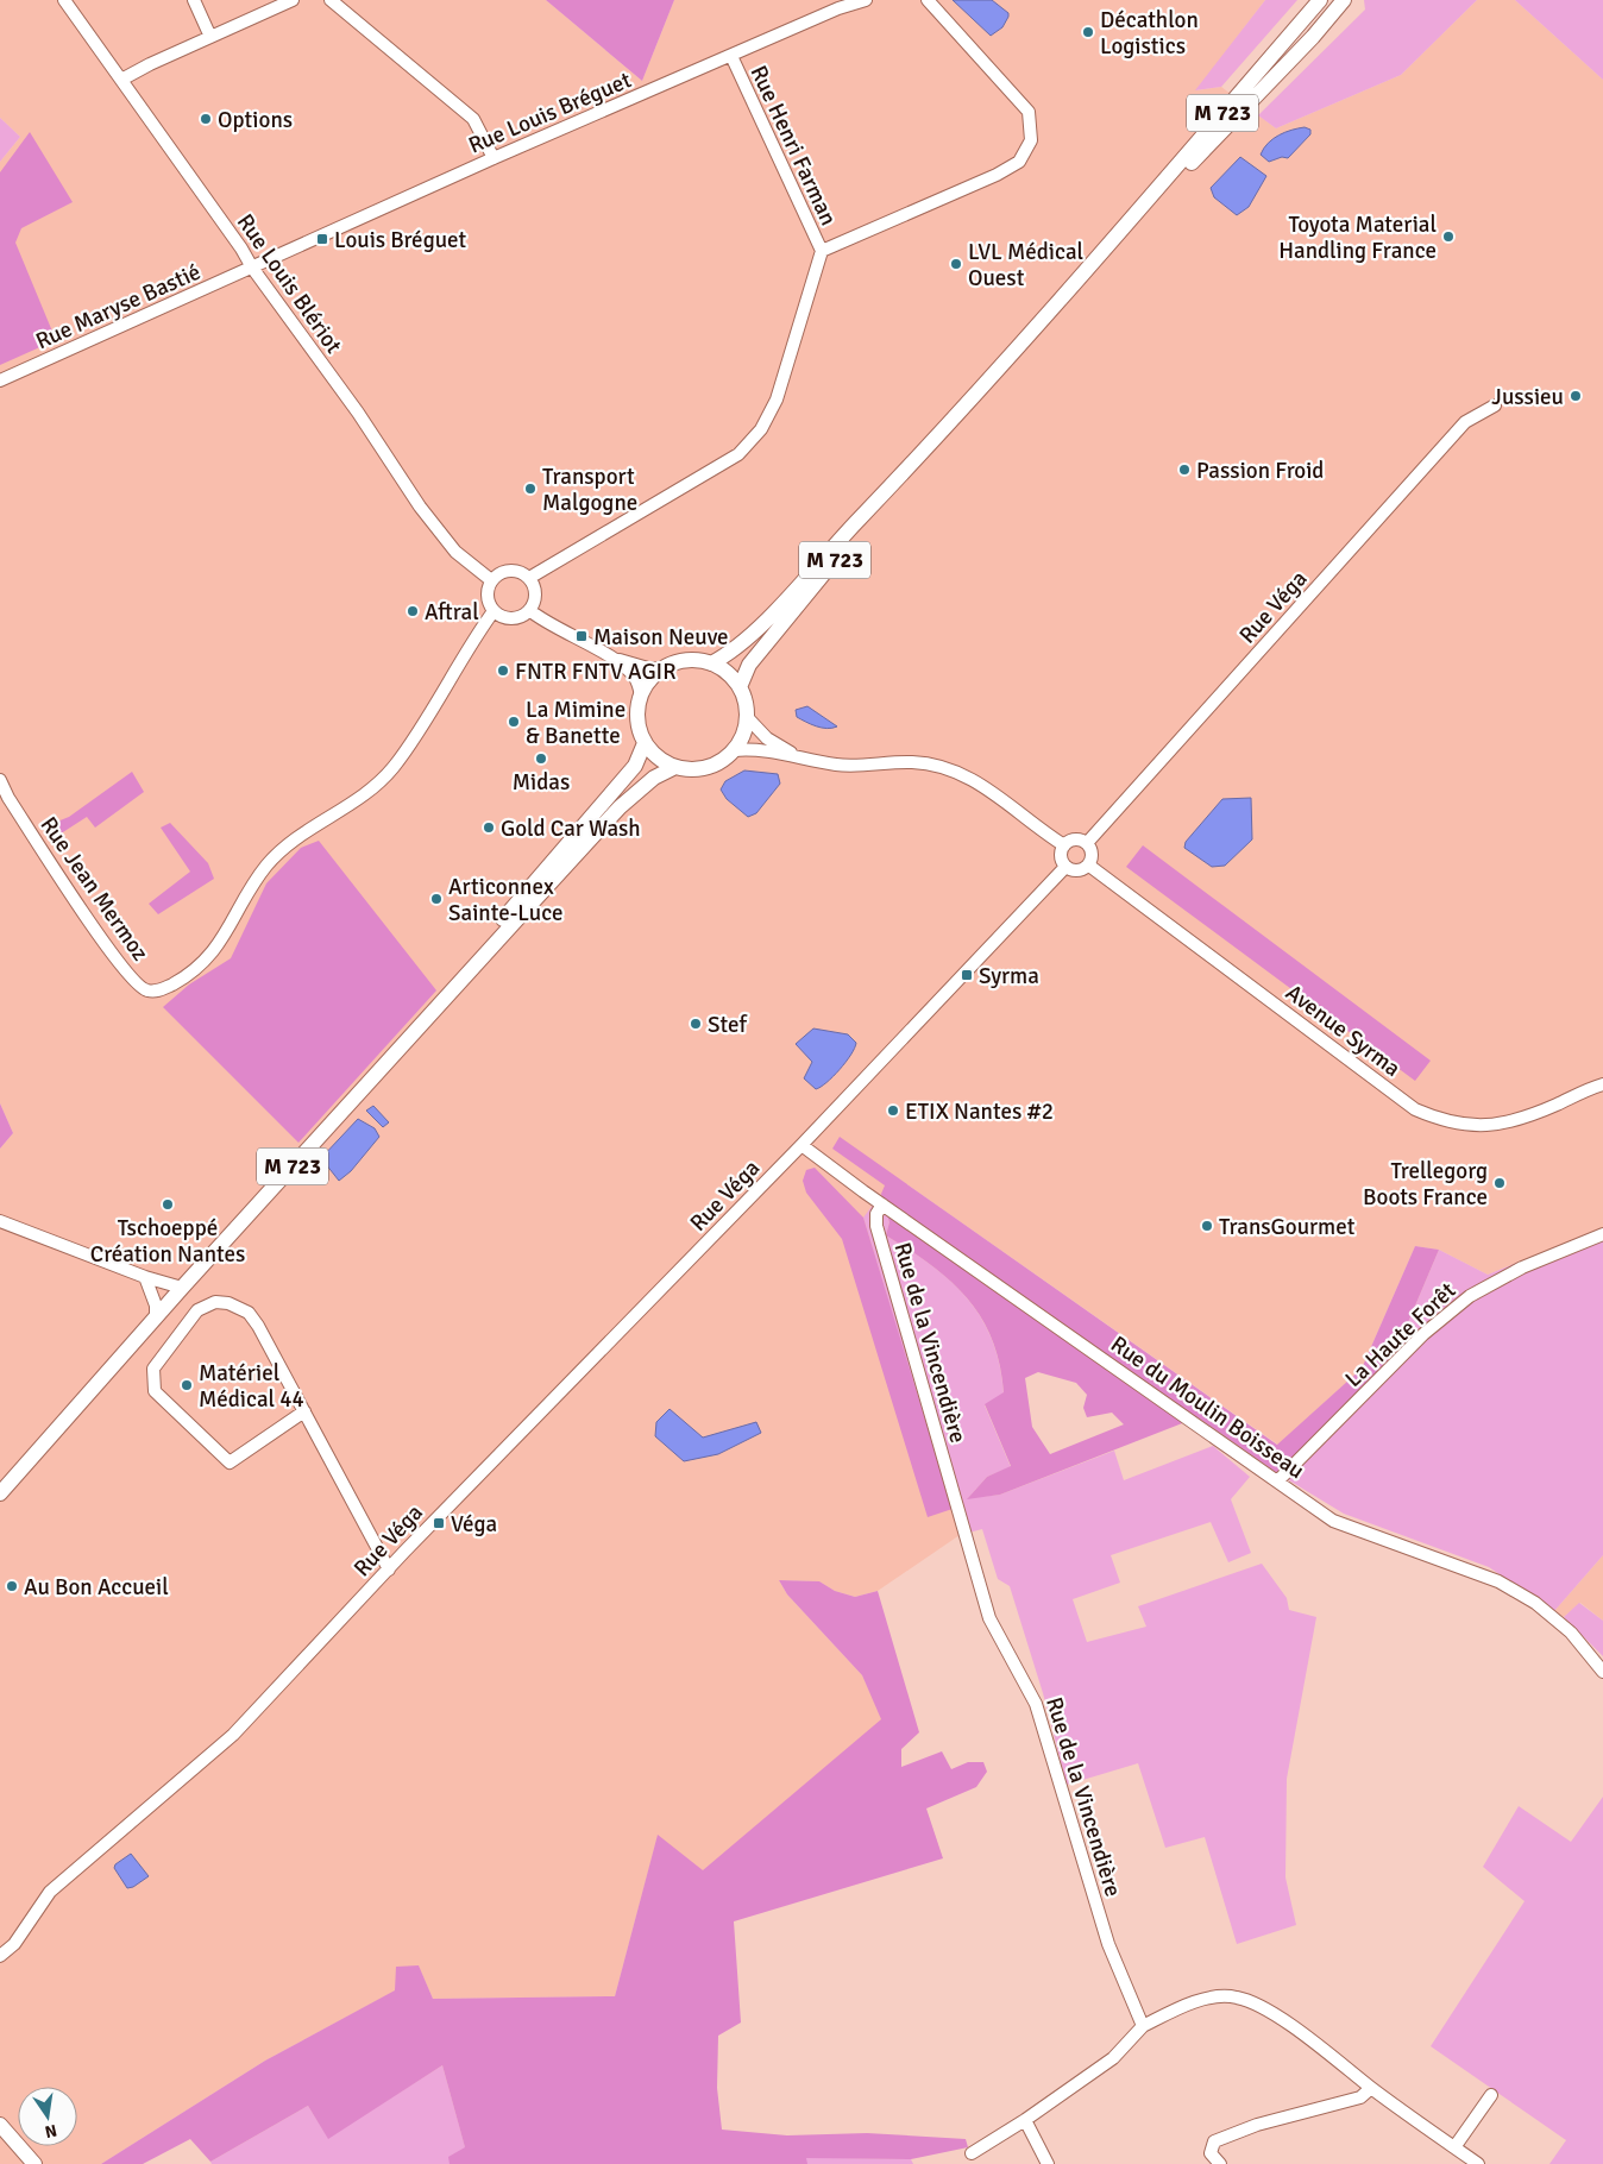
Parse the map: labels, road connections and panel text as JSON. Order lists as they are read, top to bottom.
{
  "streets": {
    "main road": ["M 723"],
    "street": [
      "Rue Louis Bréguet",
      "Rue Henri Farman",
      "Rue Louis Blériot",
      "Rue Maryse Bastié",
      "Rue Véga",
      "Rue Jean Mermoz",
      "Avenue Syrma",
      "La Haute Forêt",
      "Rue de la Vincendière",
      "Rue du Moulin Boisseau"
    ]
  },
  "crossings": [
    ["Rue Louis Bréguet", "Rue Henri Farman"],
    ["Rue Louis Bréguet", "Rue Louis Blériot"],
    ["Rue Louis Bréguet", "Rue Maryse Bastié"],
    ["Rue Louis Blériot", "Rue Maryse Bastié"],
    ["Rue Louis Blériot", "Rue Jean Mermoz"],
    ["Rue Véga", "Avenue Syrma"],
    ["Rue Véga", "Rue du Moulin Boisseau"],
    ["La Haute Forêt", "Rue du Moulin Boisseau"],
    ["Rue de la Vincendière", "Rue du Moulin Boisseau"]
  ],
  "places": {
    "other": [
      "Décathlon Logistics",
      "Options",
      "Toyota Material Handling France",
      "LVL Médical Ouest",
      "Jussieu",
      "Passion Froid",
      "Transport Malgogne",
      "Aftral",
      "FNTR FNTV AGIR",
      "La Mimine & Banette",
      "Midas",
      "Gold Car Wash",
      "Articonnex Sainte-Luce",
      "Stef",
      "ETIX Nantes #2",
      "Trellegorg Boots France",
      "Tschoeppé Création Nantes",
      "TransGourmet",
      "Matériel Médical 44",
      "Au Bon Accueil"
    ],
    "transit": [
      "Louis Bréguet",
      "Maison Neuve",
      "Syrma",
      "Véga"
    ]
  },
  "north": "bottom"
}
